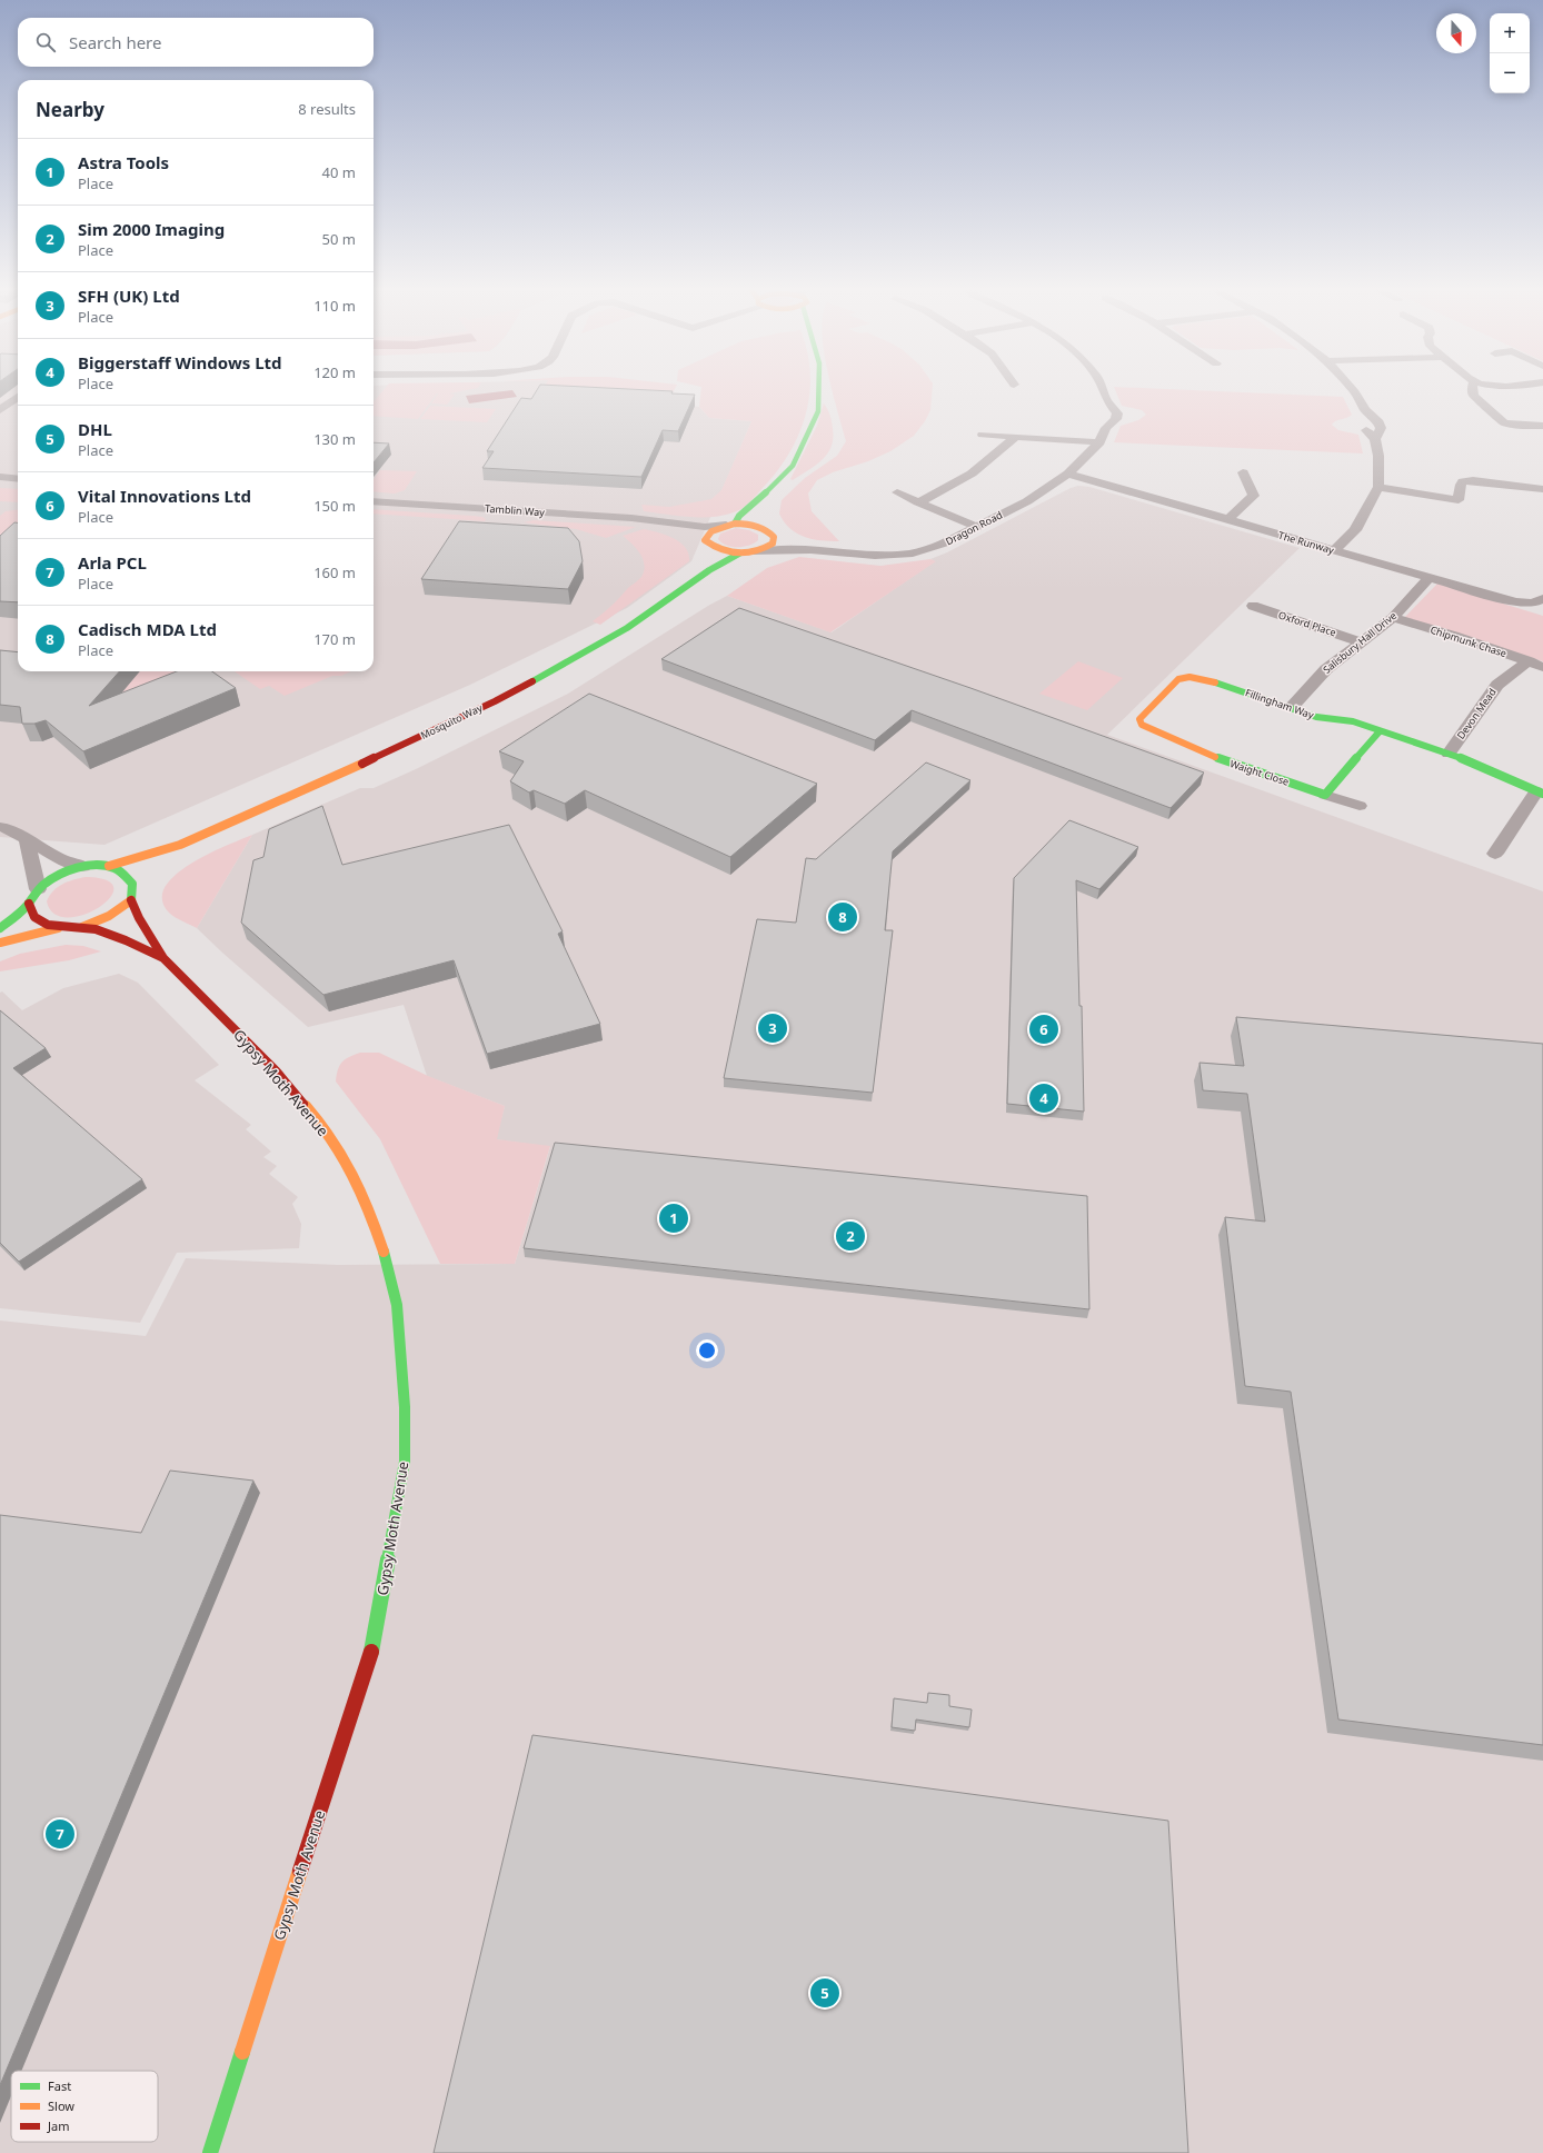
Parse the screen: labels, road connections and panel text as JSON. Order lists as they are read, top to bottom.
{
  "streets": {
    "street": [
      "Tamblin Way",
      "Dragon Road",
      "The Runway",
      "Oxford Place",
      "Chipmunk Chase",
      "Salisbury Hall Drive",
      "Fillingham Way",
      "Devon Mead",
      "Mosquito Way",
      "Waight Close",
      "Gypsy Moth Avenue"
    ]
  },
  "crossings": [
    ["Dragon Road", "The Runway"],
    ["The Runway", "Salisbury Hall Drive"],
    ["Oxford Place", "Salisbury Hall Drive"],
    ["Chipmunk Chase", "Salisbury Hall Drive"],
    ["Chipmunk Chase", "Devon Mead"],
    ["Salisbury Hall Drive", "Fillingham Way"],
    ["Fillingham Way", "Devon Mead"],
    ["Fillingham Way", "Waight Close"]
  ],
  "legend": ["Fast", "Slow", "Jam"],
  "north": "bottom",
  "page": {
    "map_buttons": ["+", "−"],
    "search": "Search here",
    "heading": ["Nearby", "8 results"],
    "list": [
      {
        "mark": "1",
        "name": "Astra Tools",
        "note": "Place",
        "value": "40 m"
      },
      {
        "mark": "2",
        "name": "Sim 2000 Imaging",
        "note": "Place",
        "value": "50 m"
      },
      {
        "mark": "3",
        "name": "SFH (UK) Ltd",
        "note": "Place",
        "value": "110 m"
      },
      {
        "mark": "4",
        "name": "Biggerstaff Windows Ltd",
        "note": "Place",
        "value": "120 m"
      },
      {
        "mark": "5",
        "name": "DHL",
        "note": "Place",
        "value": "130 m"
      },
      {
        "mark": "6",
        "name": "Vital Innovations Ltd",
        "note": "Place",
        "value": "150 m"
      },
      {
        "mark": "7",
        "name": "Arla PCL",
        "note": "Place",
        "value": "160 m"
      },
      {
        "mark": "8",
        "name": "Cadisch MDA Ltd",
        "note": "Place",
        "value": "170 m"
      }
    ],
    "pins": [
      "8",
      "3",
      "6",
      "4",
      "1",
      "2",
      "7",
      "5"
    ]
  }
}
